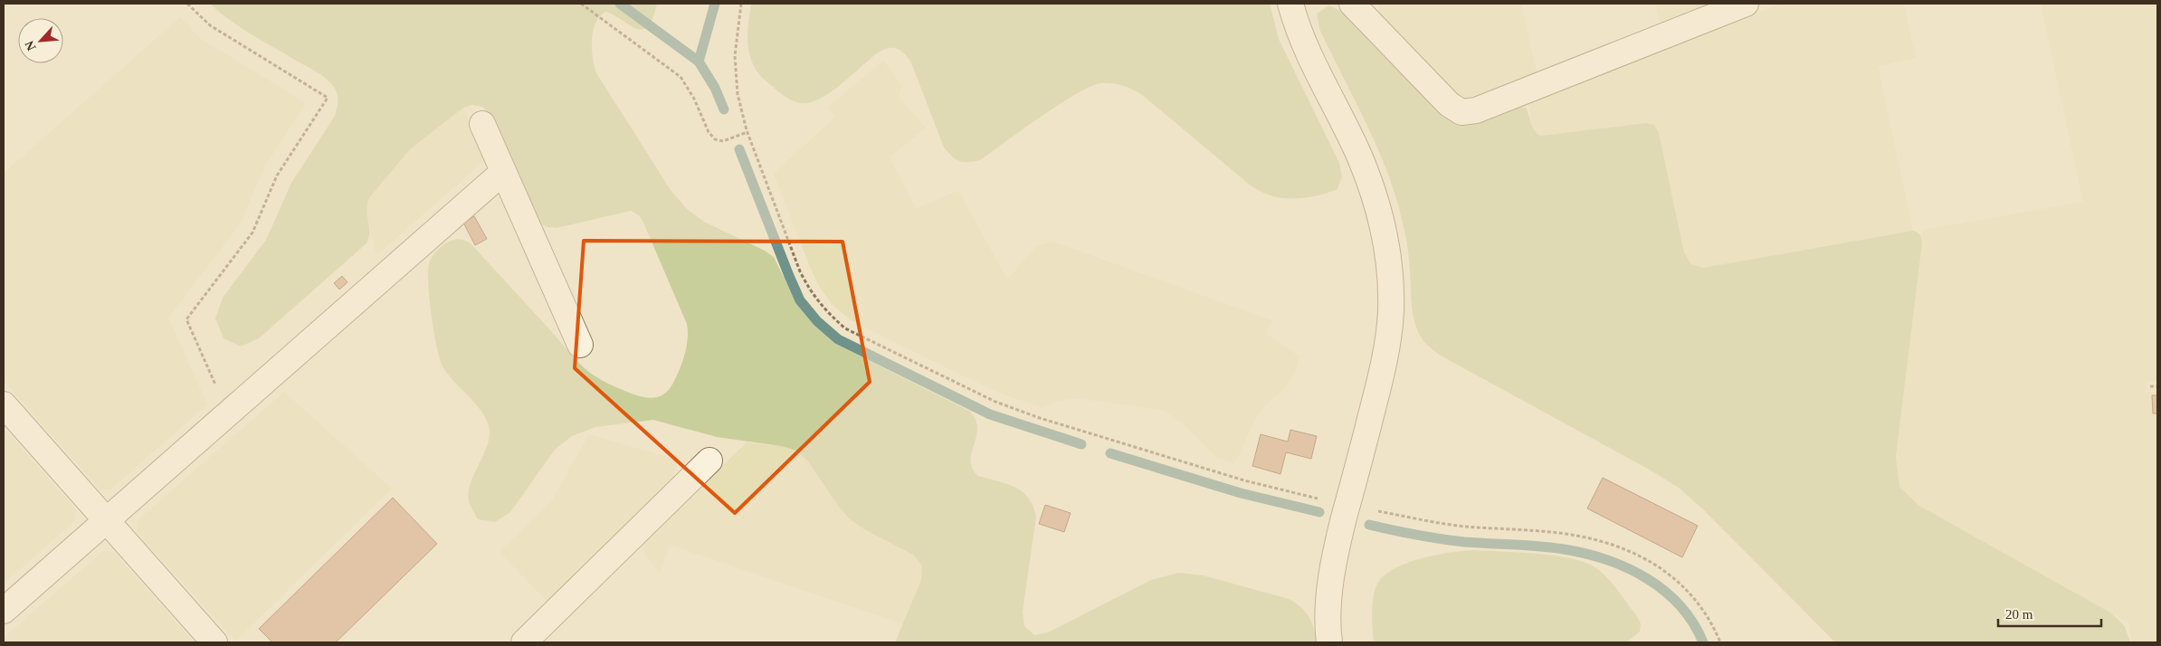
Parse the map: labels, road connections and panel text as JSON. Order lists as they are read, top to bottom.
{
  "scale_bar": "20 m",
  "north": "bottom left"
}
